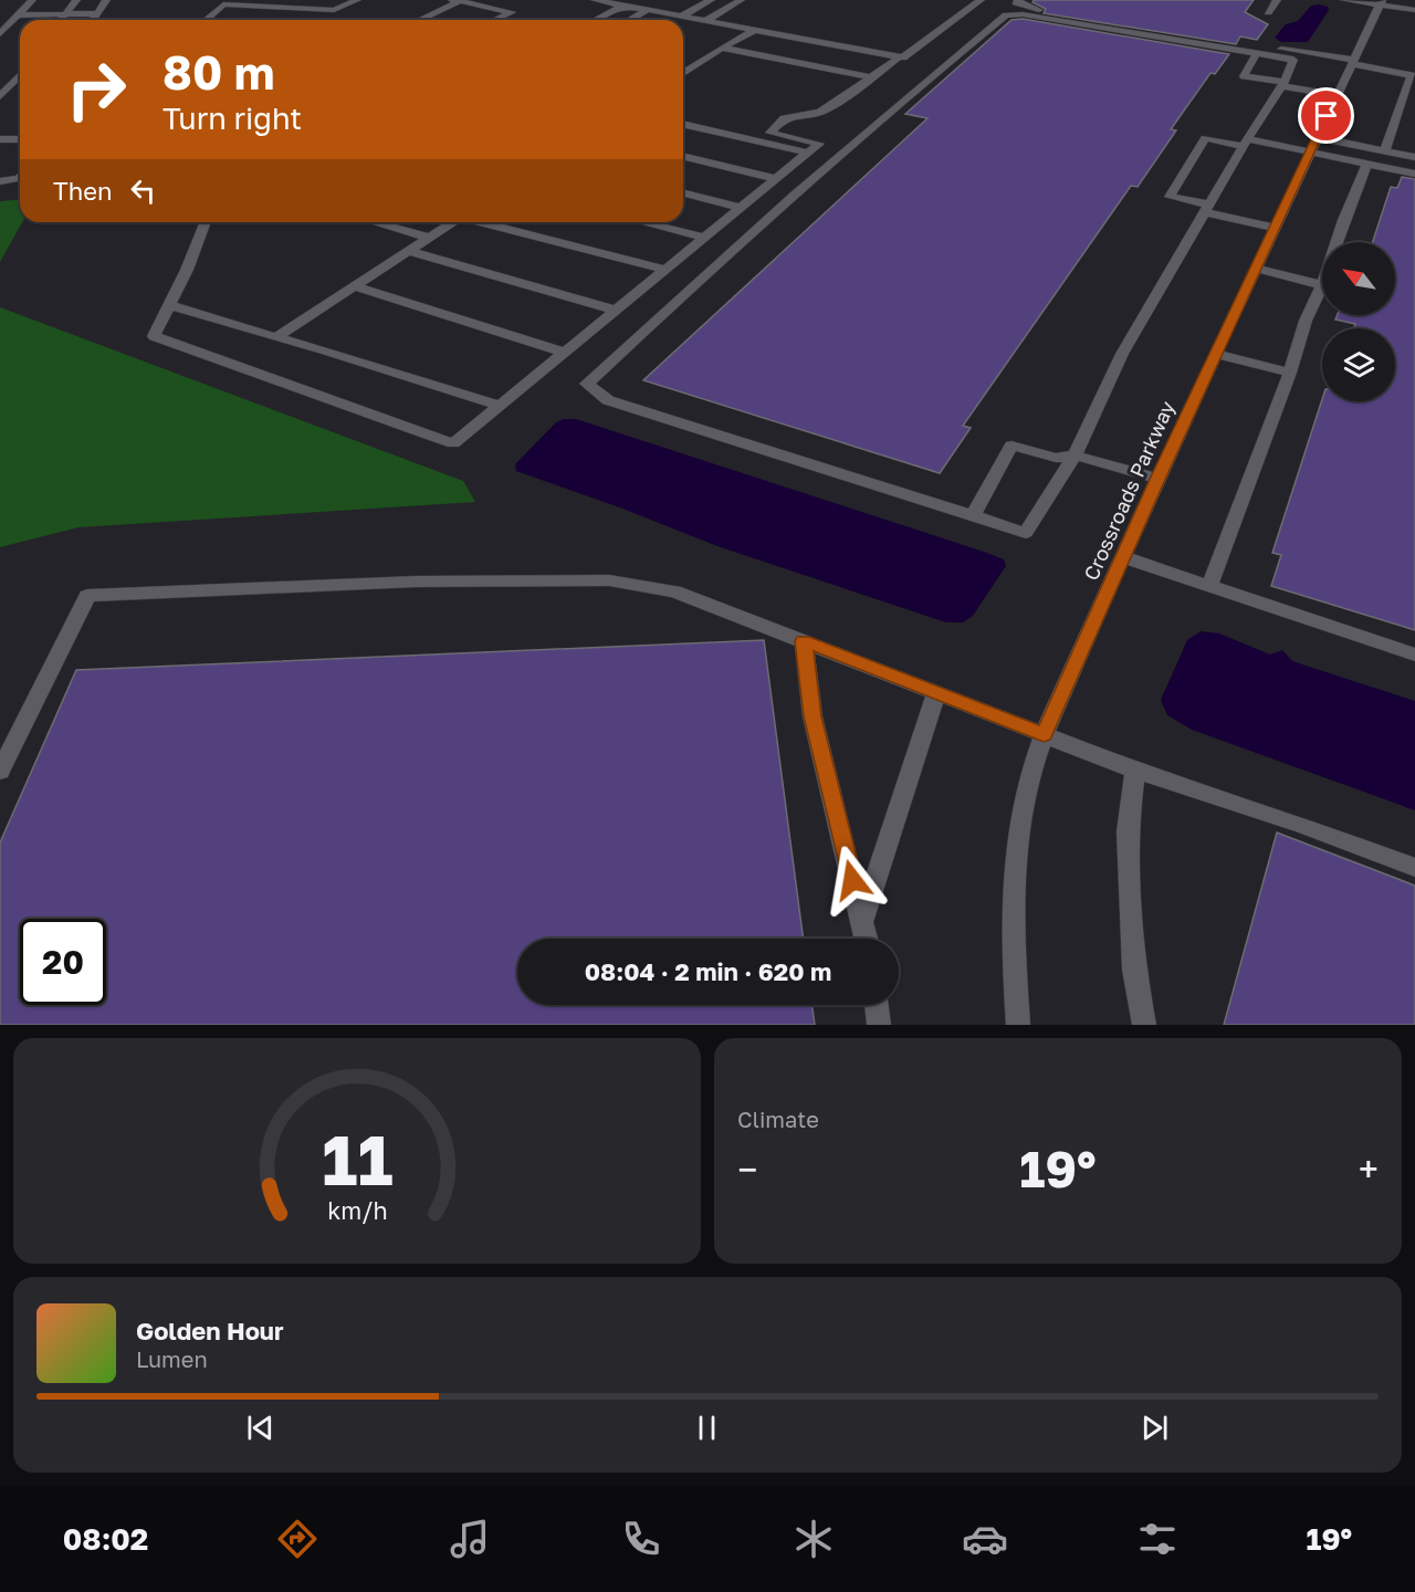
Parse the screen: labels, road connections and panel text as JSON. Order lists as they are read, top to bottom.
{
  "streets": {
    "street": ["Crossroads Parkway"]
  },
  "north": "top left",
  "page": {
    "turn": ["80 m", "Turn right"],
    "then": "Then",
    "limit": "20",
    "trip": "08:04 · 2 min · 620 m",
    "tile": "Climate",
    "heat": ["−", "19°", "+"],
    "song": ["Golden Hour", "Lumen"],
    "tabs": ["08:02", "19°"],
    "gauge": ["11", "km/h"]
  }
}
